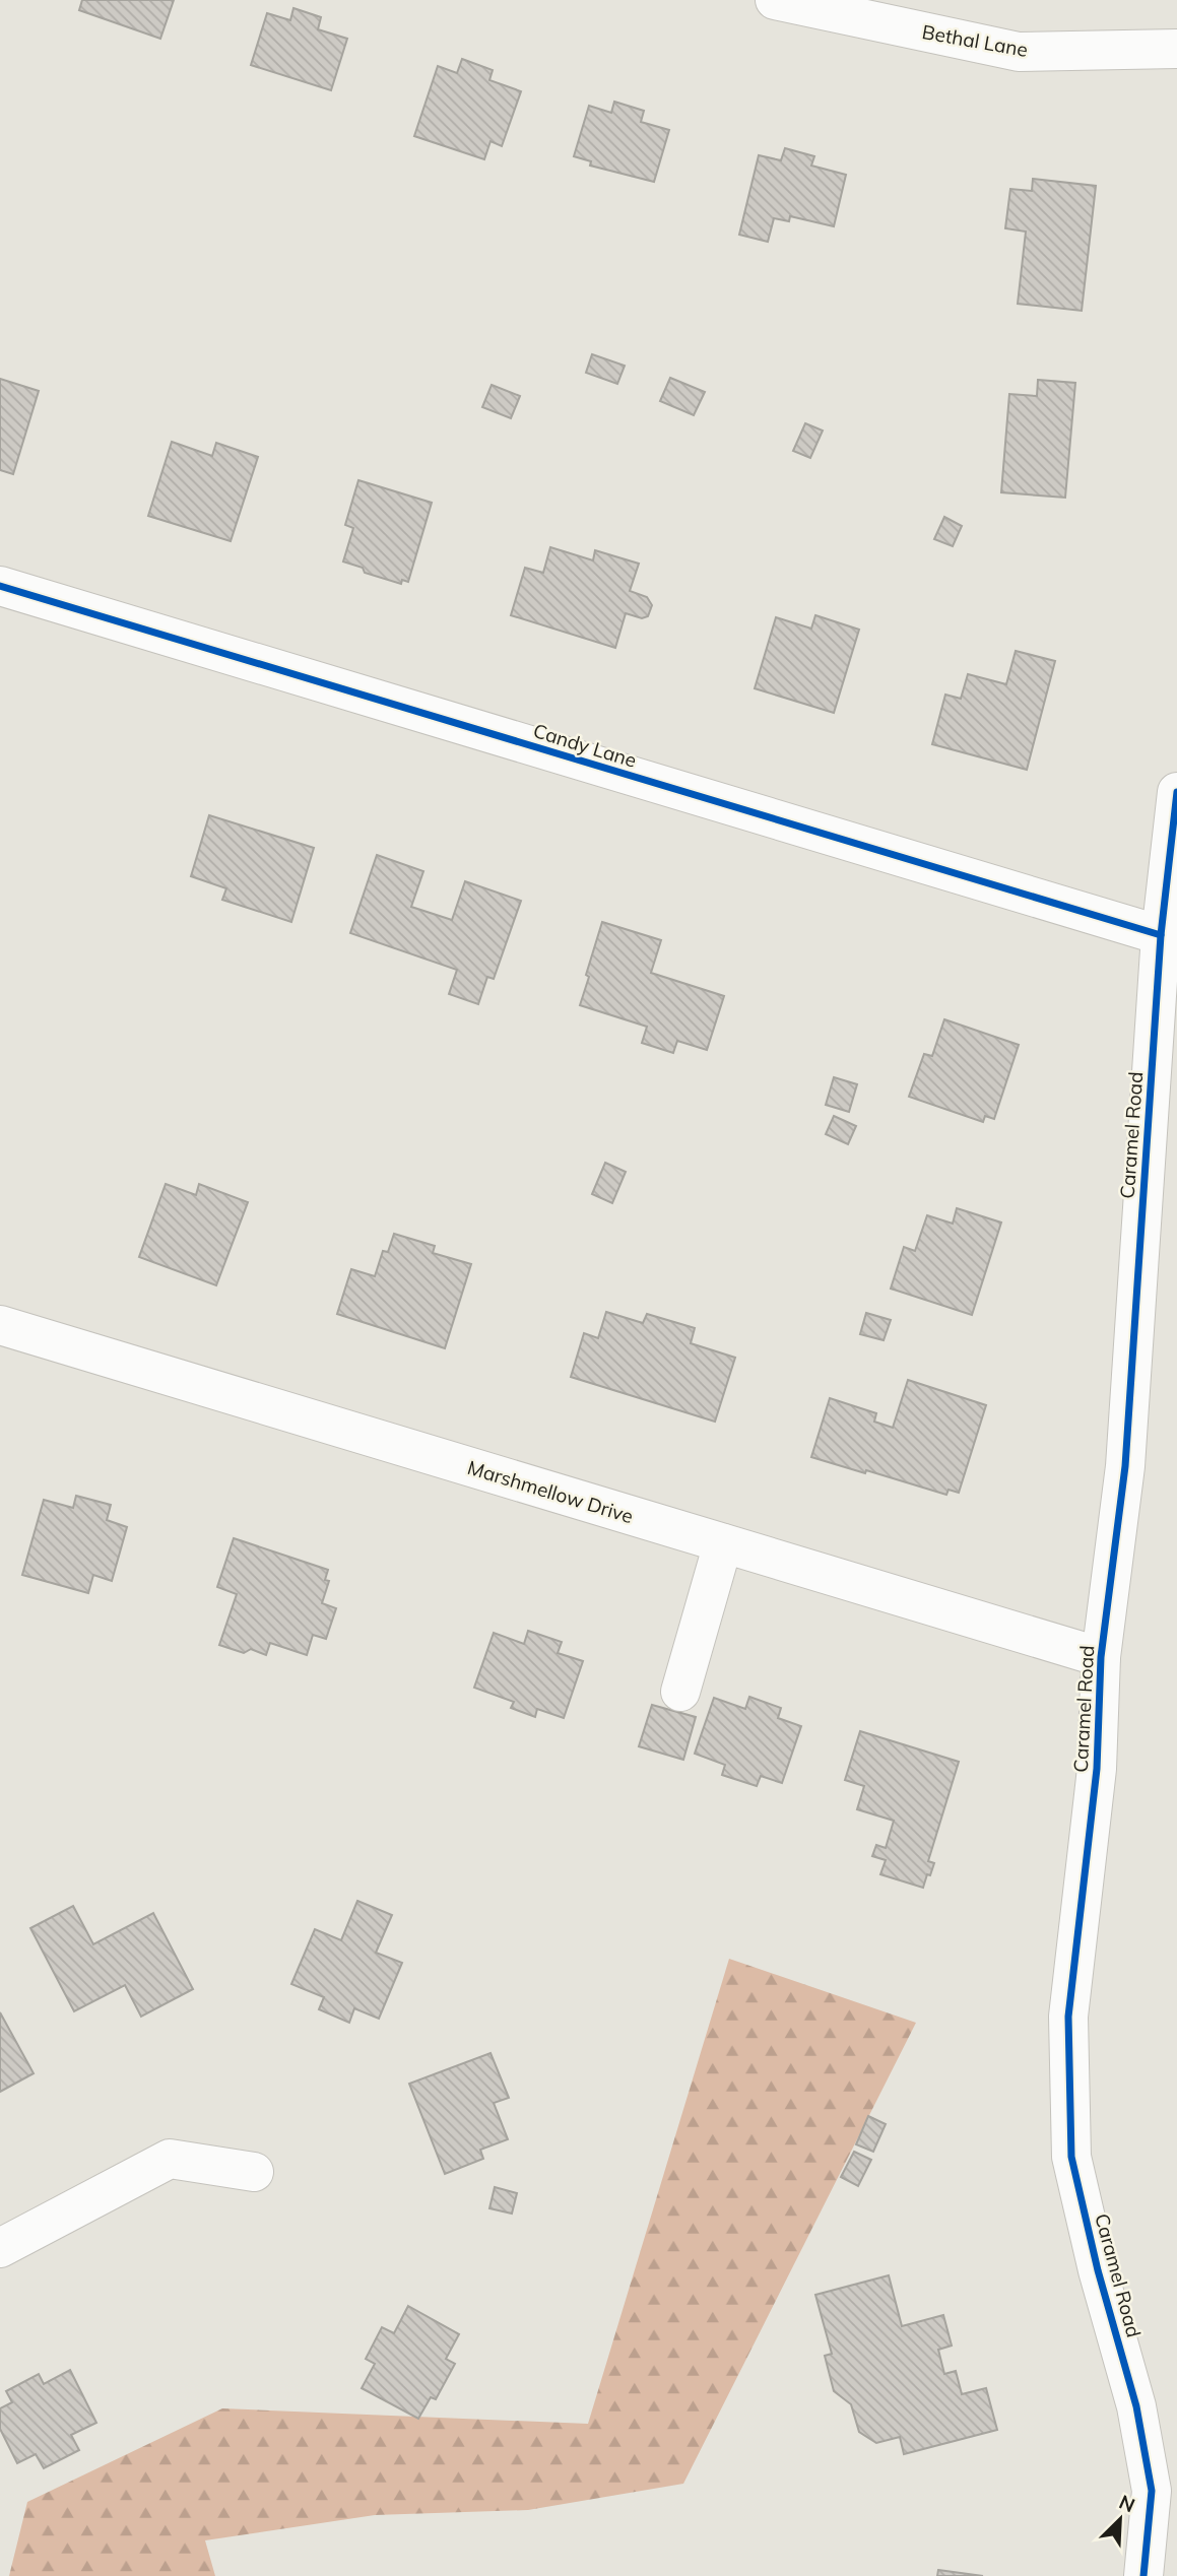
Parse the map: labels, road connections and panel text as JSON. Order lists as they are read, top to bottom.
{
  "streets": {
    "street": [
      "Bethal Lane",
      "Candy Lane",
      "Caramel Road",
      "Marshmellow Drive"
    ]
  },
  "crossings": [
    ["Candy Lane", "Caramel Road"],
    ["Caramel Road", "Marshmellow Drive"]
  ],
  "north": "top right"
}
